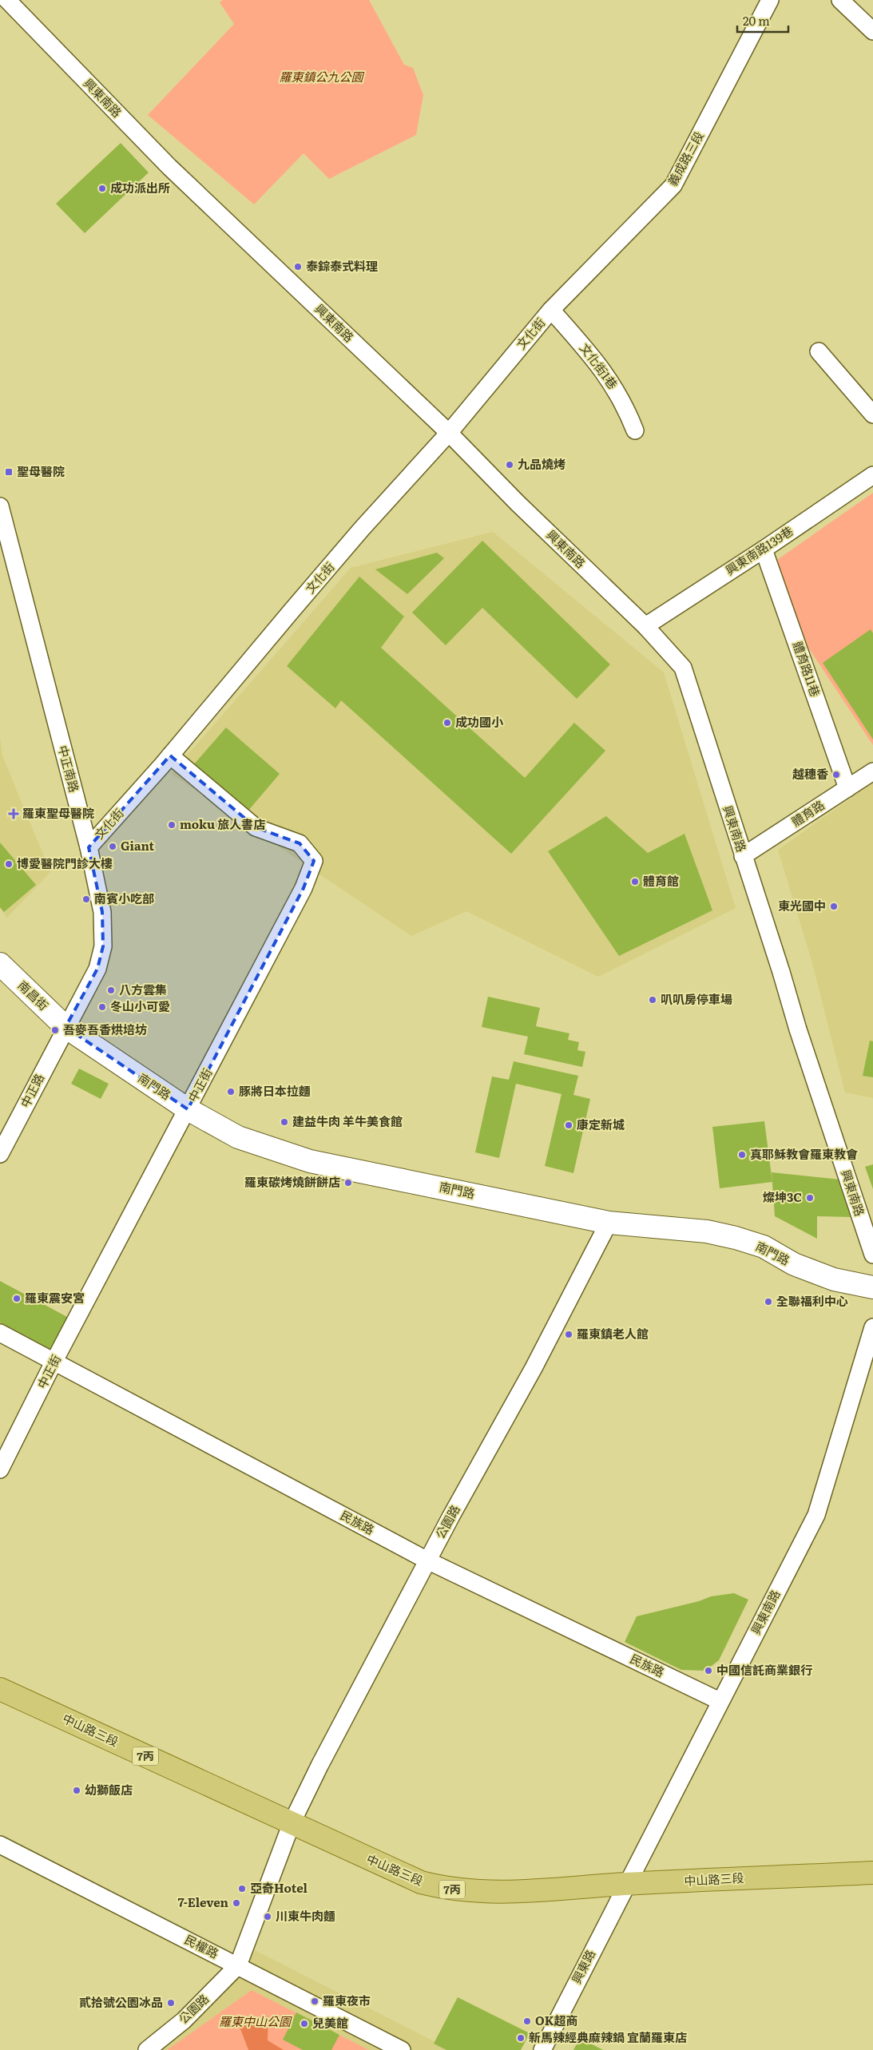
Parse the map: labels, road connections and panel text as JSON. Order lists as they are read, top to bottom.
{
  "streets": {
    "main road": ["中山路三段", "7丙"],
    "street": [
      "興東南路",
      "義成路三段",
      "文化街",
      "文化街1巷",
      "興東南路139巷",
      "體育路11巷",
      "中正南路",
      "體育路",
      "南昌街",
      "中正街",
      "南門路",
      "中正路",
      "公園路",
      "民族路",
      "民權路",
      "興東路"
    ]
  },
  "crossings": [
    ["興東南路", "文化街"],
    ["興東南路", "興東南路139巷"],
    ["興東南路", "體育路"],
    ["興東南路", "民族路"],
    ["興東南路", "中山路三段"],
    ["興東南路", "興東路"],
    ["義成路三段", "文化街"],
    ["義成路三段", "文化街1巷"],
    ["文化街", "文化街1巷"],
    ["文化街", "中正南路"],
    ["文化街", "中正街"],
    ["興東南路139巷", "體育路11巷"],
    ["體育路11巷", "體育路"],
    ["中正南路", "南昌街"],
    ["中正南路", "南門路"],
    ["中正南路", "中正路"],
    ["南昌街", "南門路"],
    ["南昌街", "中正路"],
    ["中正街", "南門路"],
    ["中正街", "民族路"],
    ["南門路", "中正路"],
    ["南門路", "公園路"],
    ["公園路", "民族路"],
    ["公園路", "中山路三段"],
    ["公園路", "民權路"],
    ["中山路三段", "興東路"]
  ],
  "parks": ["羅東鎮公九公園", "羅東中山公園"],
  "places": {
    "other": [
      "成功派出所",
      "泰錝泰式料理",
      "九品燒烤",
      "成功國小",
      "越穗香",
      "moku 旅人書店",
      "Giant",
      "博愛醫院門診大樓",
      "體育館",
      "南賓小吃部",
      "東光國中",
      "八方雲集",
      "叭叭房停車場",
      "冬山小可愛",
      "吾麥吾香烘培坊",
      "豚將日本拉麵",
      "建益牛肉 羊牛美食館",
      "康定新城",
      "真耶穌教會羅東教會",
      "羅東碳烤燒餅餅店",
      "燦坤3C",
      "羅東震安宮",
      "全聯福利中心",
      "羅東鎮老人館",
      "中國信託商業銀行",
      "幼獅飯店",
      "亞奇Hotel",
      "7-Eleven",
      "川東牛肉麵",
      "羅東夜市",
      "貳拾號公園冰品",
      "OK超商",
      "兒美館",
      "新馬辣經典麻辣鍋 宜蘭羅東店"
    ],
    "transit": ["聖母醫院"],
    "health": ["羅東聖母醫院"]
  },
  "scale_bar": "20 m"
}
